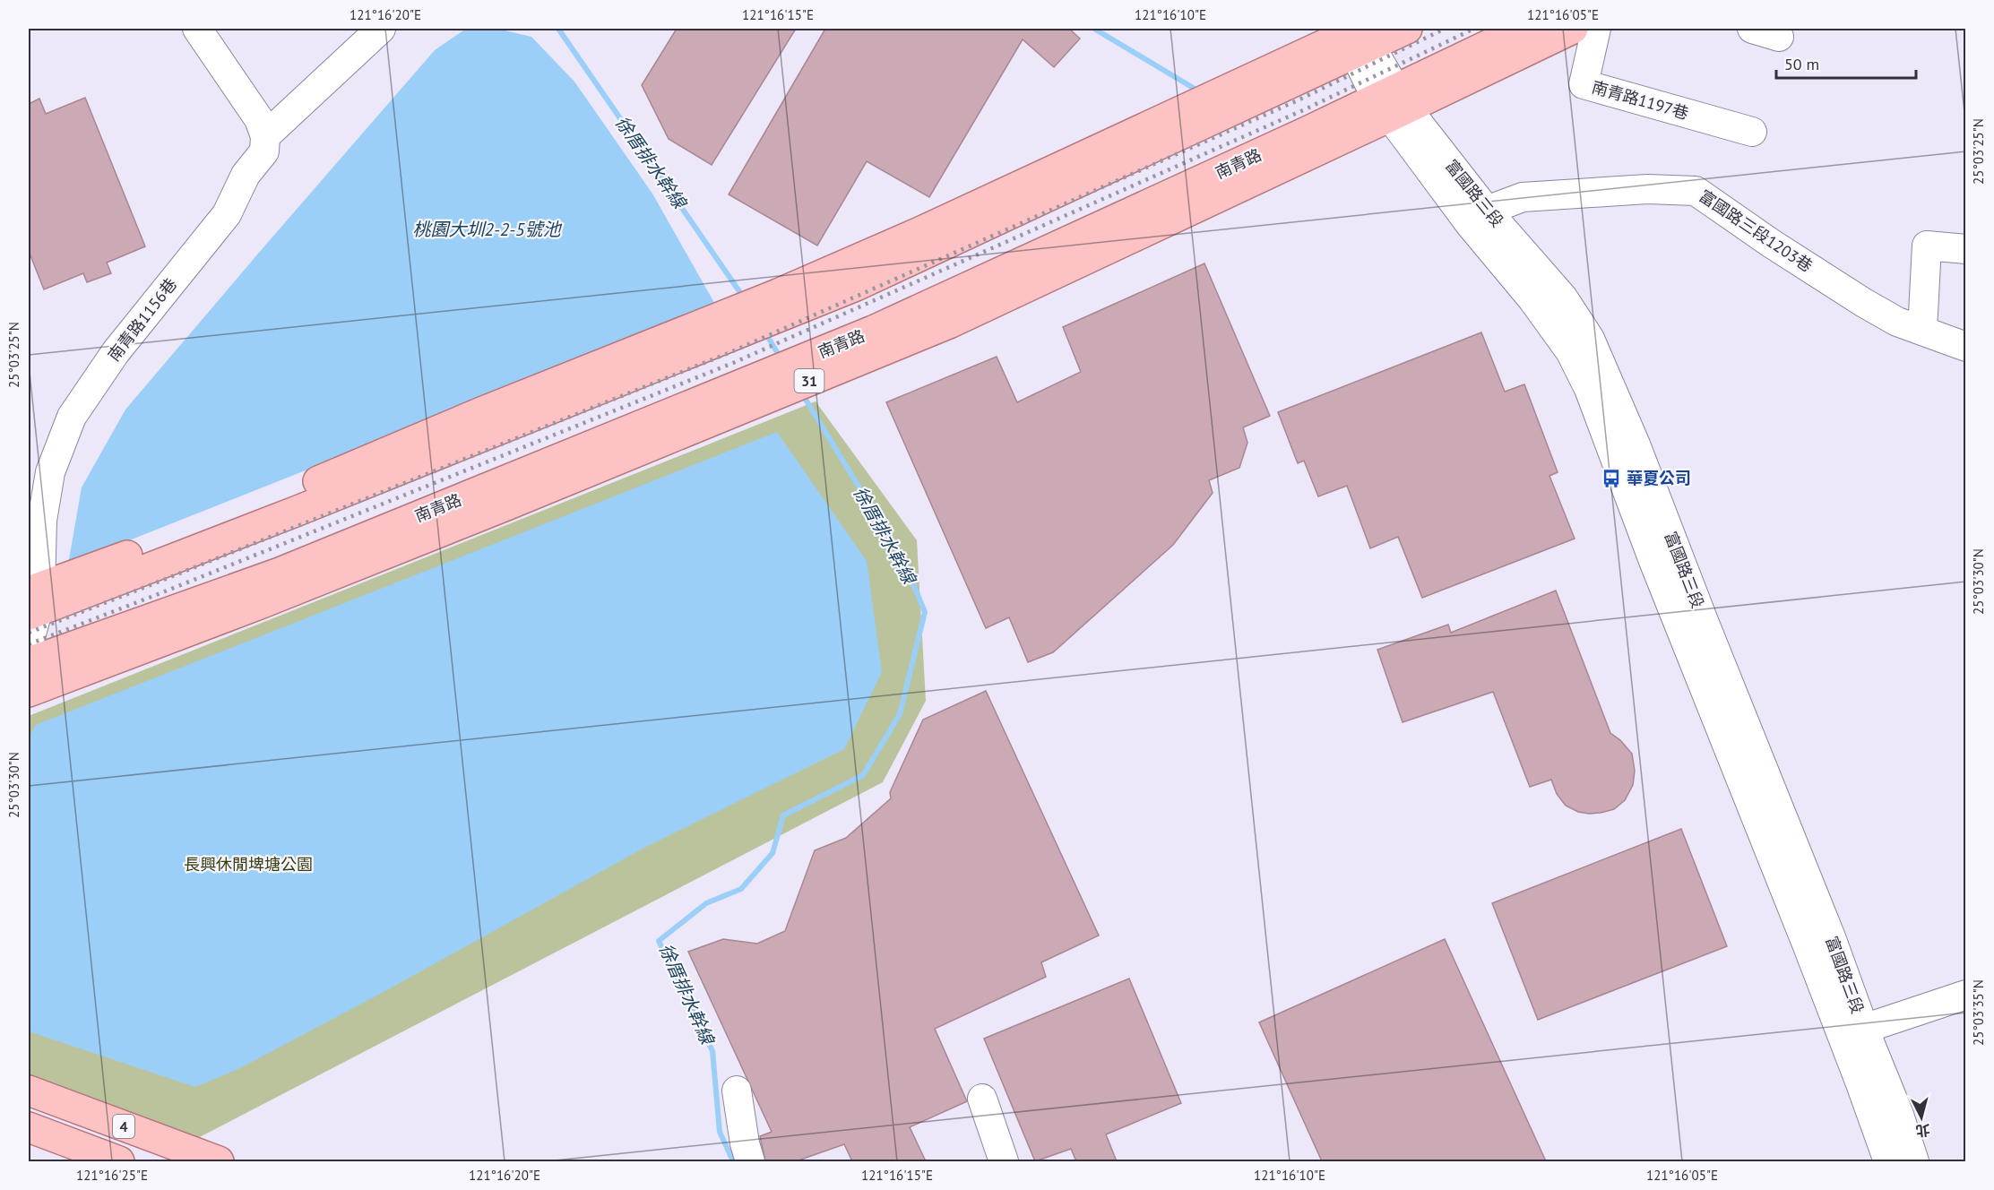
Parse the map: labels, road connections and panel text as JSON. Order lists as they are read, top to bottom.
{
  "streets": {
    "main road": ["南青路", "31", "4"],
    "street": [
      "南青路1197巷",
      "富國路三段",
      "富國路三段1203巷",
      "南青路1156巷"
    ]
  },
  "crossings": [
    ["南青路", "富國路三段"],
    ["南青路", "31"],
    ["富國路三段", "富國路三段1203巷"],
    ["富國路三段", "31"]
  ],
  "water": ["徐厝排水幹線", "桃園大圳2-2-5號池"],
  "parks": ["長興休閒埤塘公園"],
  "places": {
    "bus stop": ["華夏公司"]
  },
  "scale_bar": "50 m",
  "north": "bottom",
  "coordinates": [
    "121°16'20\"E",
    "121°16'15\"E",
    "121°16'10\"E",
    "121°16'05\"E",
    "25°03'25\"N",
    "25°03'30\"N",
    "25°03'35\"N",
    "121°16'25\"E"
  ]
}
